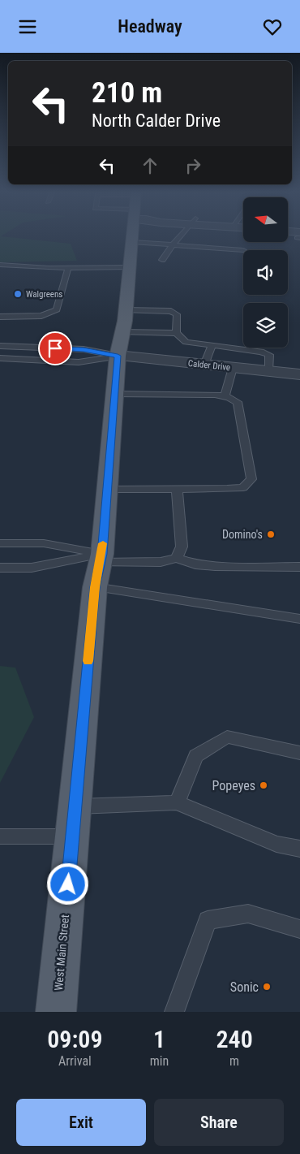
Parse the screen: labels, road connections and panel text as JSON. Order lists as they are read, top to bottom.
{
  "streets": {
    "main road": ["West Main Street"],
    "street": ["Calder Drive"]
  },
  "crossings": [
    ["Calder Drive", "West Main Street"]
  ],
  "places": [
    "Walgreens",
    "Domino's",
    "Popeyes",
    "Sonic"
  ],
  "north": "left",
  "page": {
    "header": "Headway",
    "turn": ["210 m", "North Calder Drive"],
    "eta": [
      "09:09",
      "Arrival",
      "1",
      "min",
      "240",
      "m"
    ],
    "buttons": ["Exit", "Share"]
  }
}
